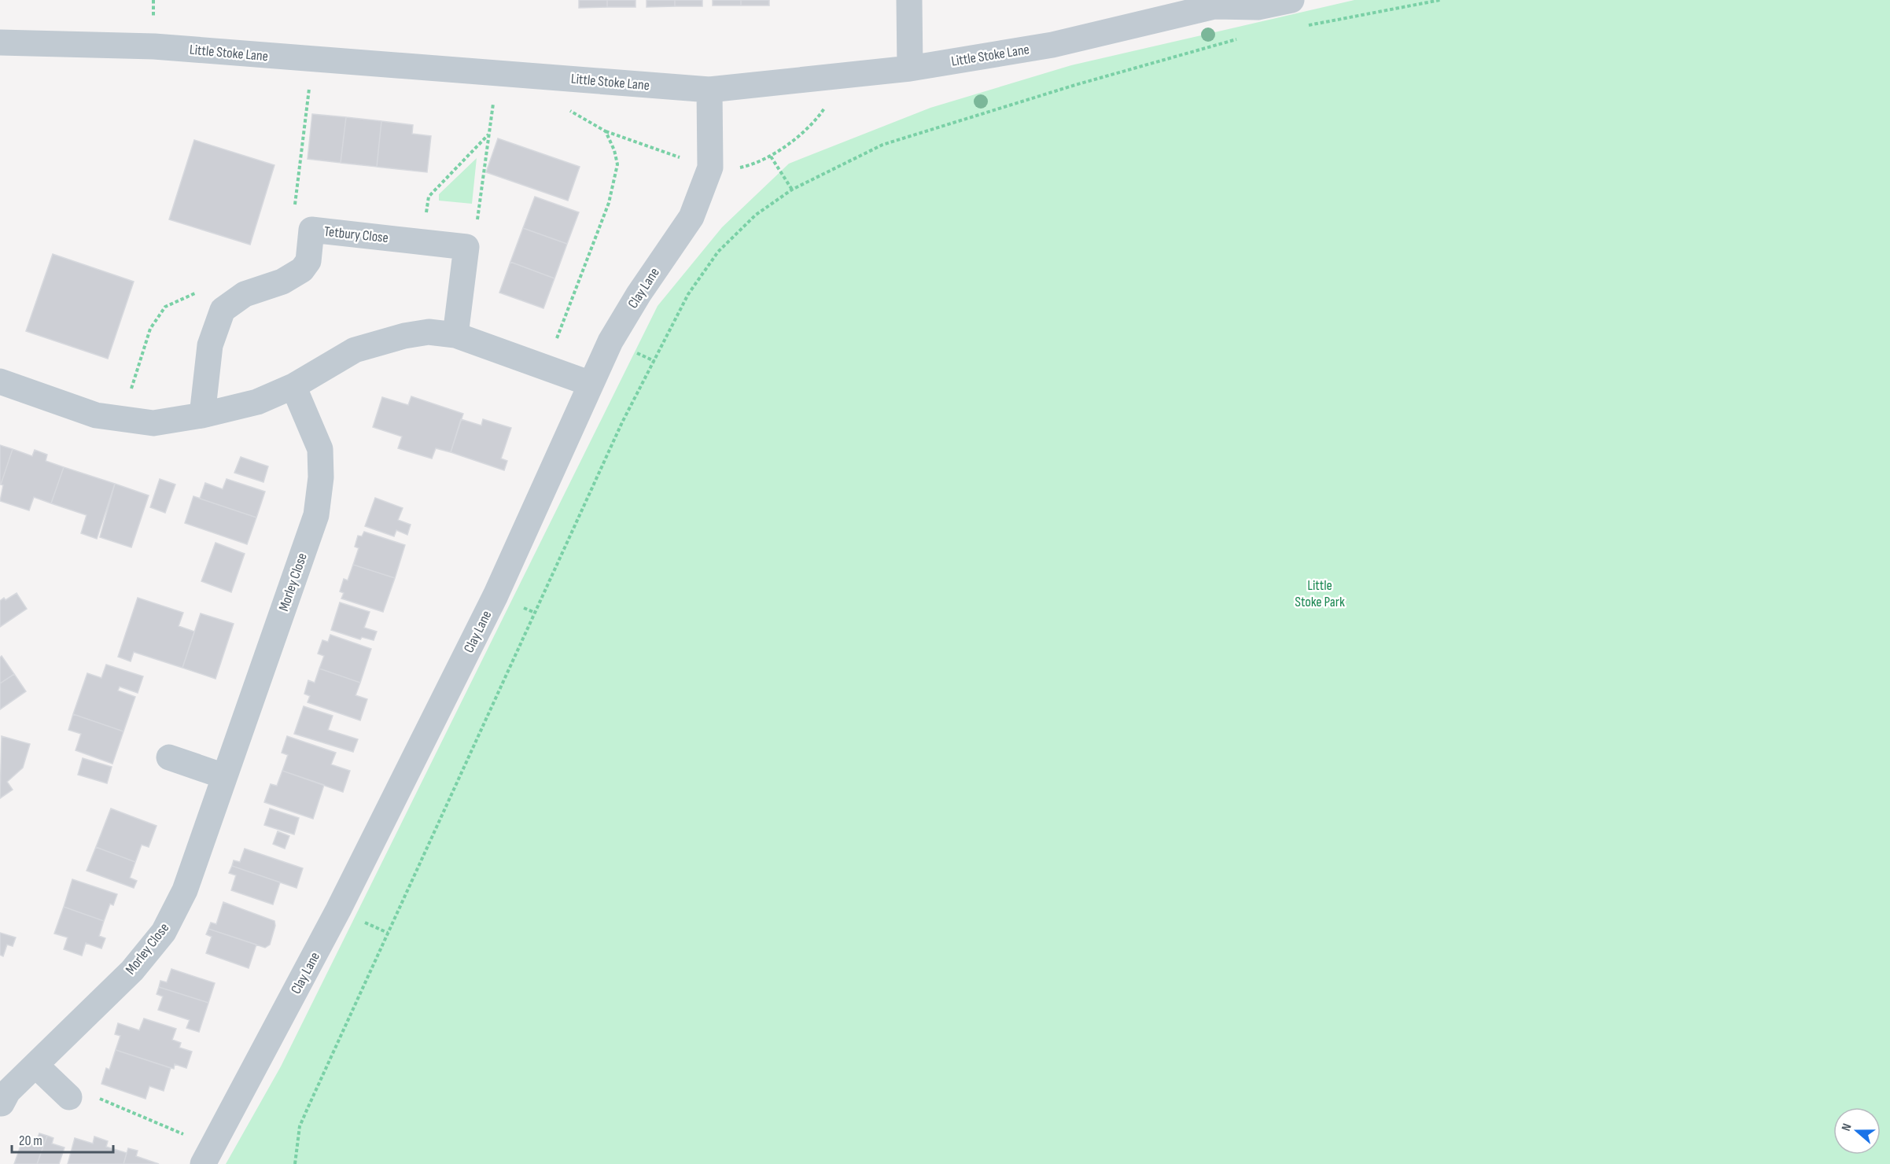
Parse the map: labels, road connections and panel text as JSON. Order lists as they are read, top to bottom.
{
  "streets": {
    "street": [
      "Little Stoke Lane",
      "Tetbury Close",
      "Clay Lane",
      "Morley Close"
    ]
  },
  "crossings": [
    ["Little Stoke Lane", "Clay Lane"]
  ],
  "parks": ["Little Stoke Park"],
  "scale_bar": "20 m",
  "north": "left"
}
